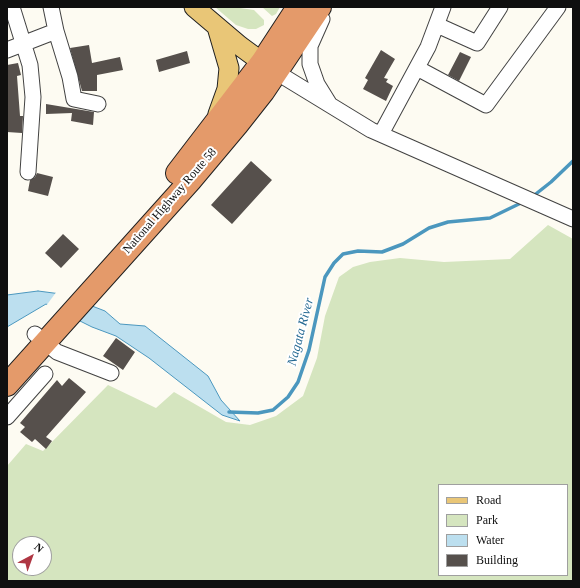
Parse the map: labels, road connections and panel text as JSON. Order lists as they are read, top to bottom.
{
  "streets": {
    "highway": ["National Highway Route 58"]
  },
  "water": ["Nagata River"],
  "legend": [
    "Road",
    "Park",
    "Water",
    "Building"
  ],
  "north": "top right"
}
